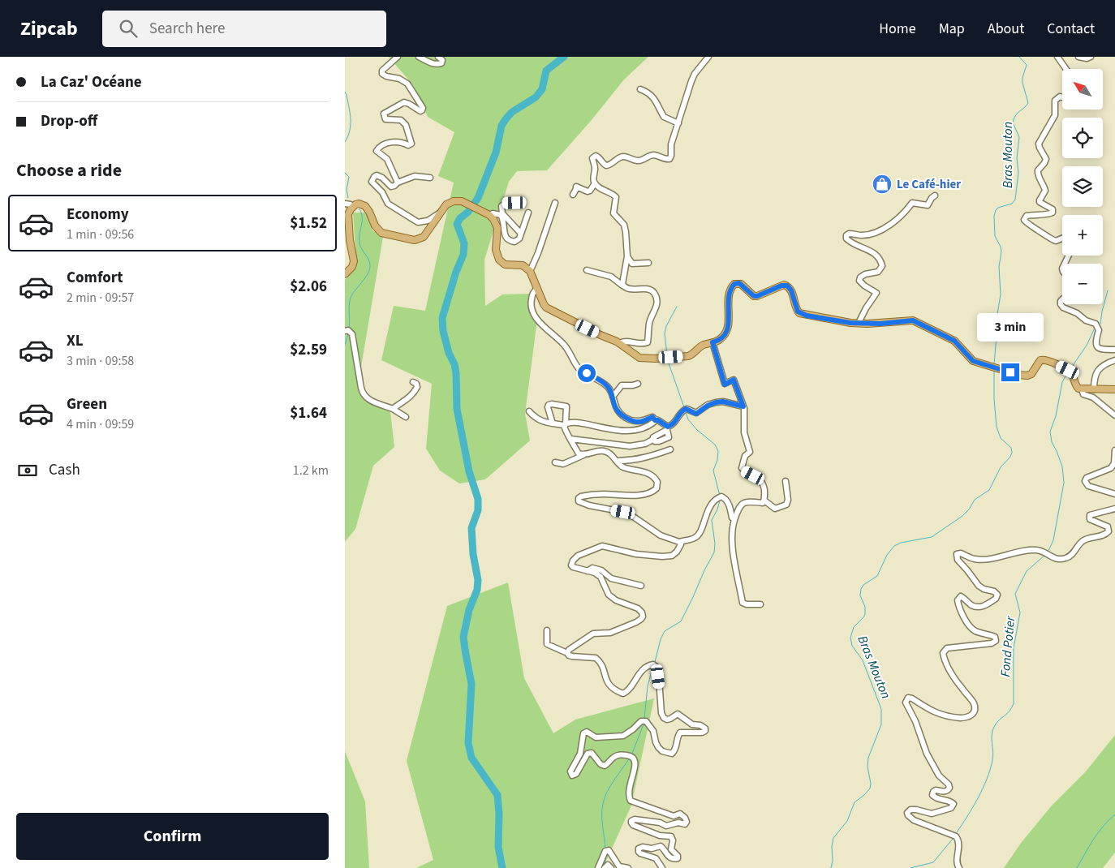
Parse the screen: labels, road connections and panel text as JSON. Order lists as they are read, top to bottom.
{
  "water": ["Bras Mouton", "Fond Potier"],
  "places": {
    "shop": ["Le Café-hier"]
  },
  "north": "top left",
  "page": {
    "header": "Zipcab",
    "search": "Search here",
    "nav": [
      "Home",
      "Map",
      "About",
      "Contact"
    ],
    "banner": ["La Caz' Océane", "Drop-off"],
    "map_buttons": ["+", "−"],
    "heading": "Choose a ride",
    "list": [
      {
        "name": "Economy",
        "note": "1 min · 09:56",
        "value": "$1.52"
      },
      {
        "name": "Comfort",
        "note": "2 min · 09:57",
        "value": "$2.06"
      },
      {
        "name": "XL",
        "note": "3 min · 09:58",
        "value": "$2.59"
      },
      {
        "name": "Green",
        "note": "4 min · 09:59",
        "value": "$1.64"
      }
    ],
    "bubble": "3 min",
    "pay": ["Cash", "1.2 km"],
    "buttons": "Confirm"
  }
}
